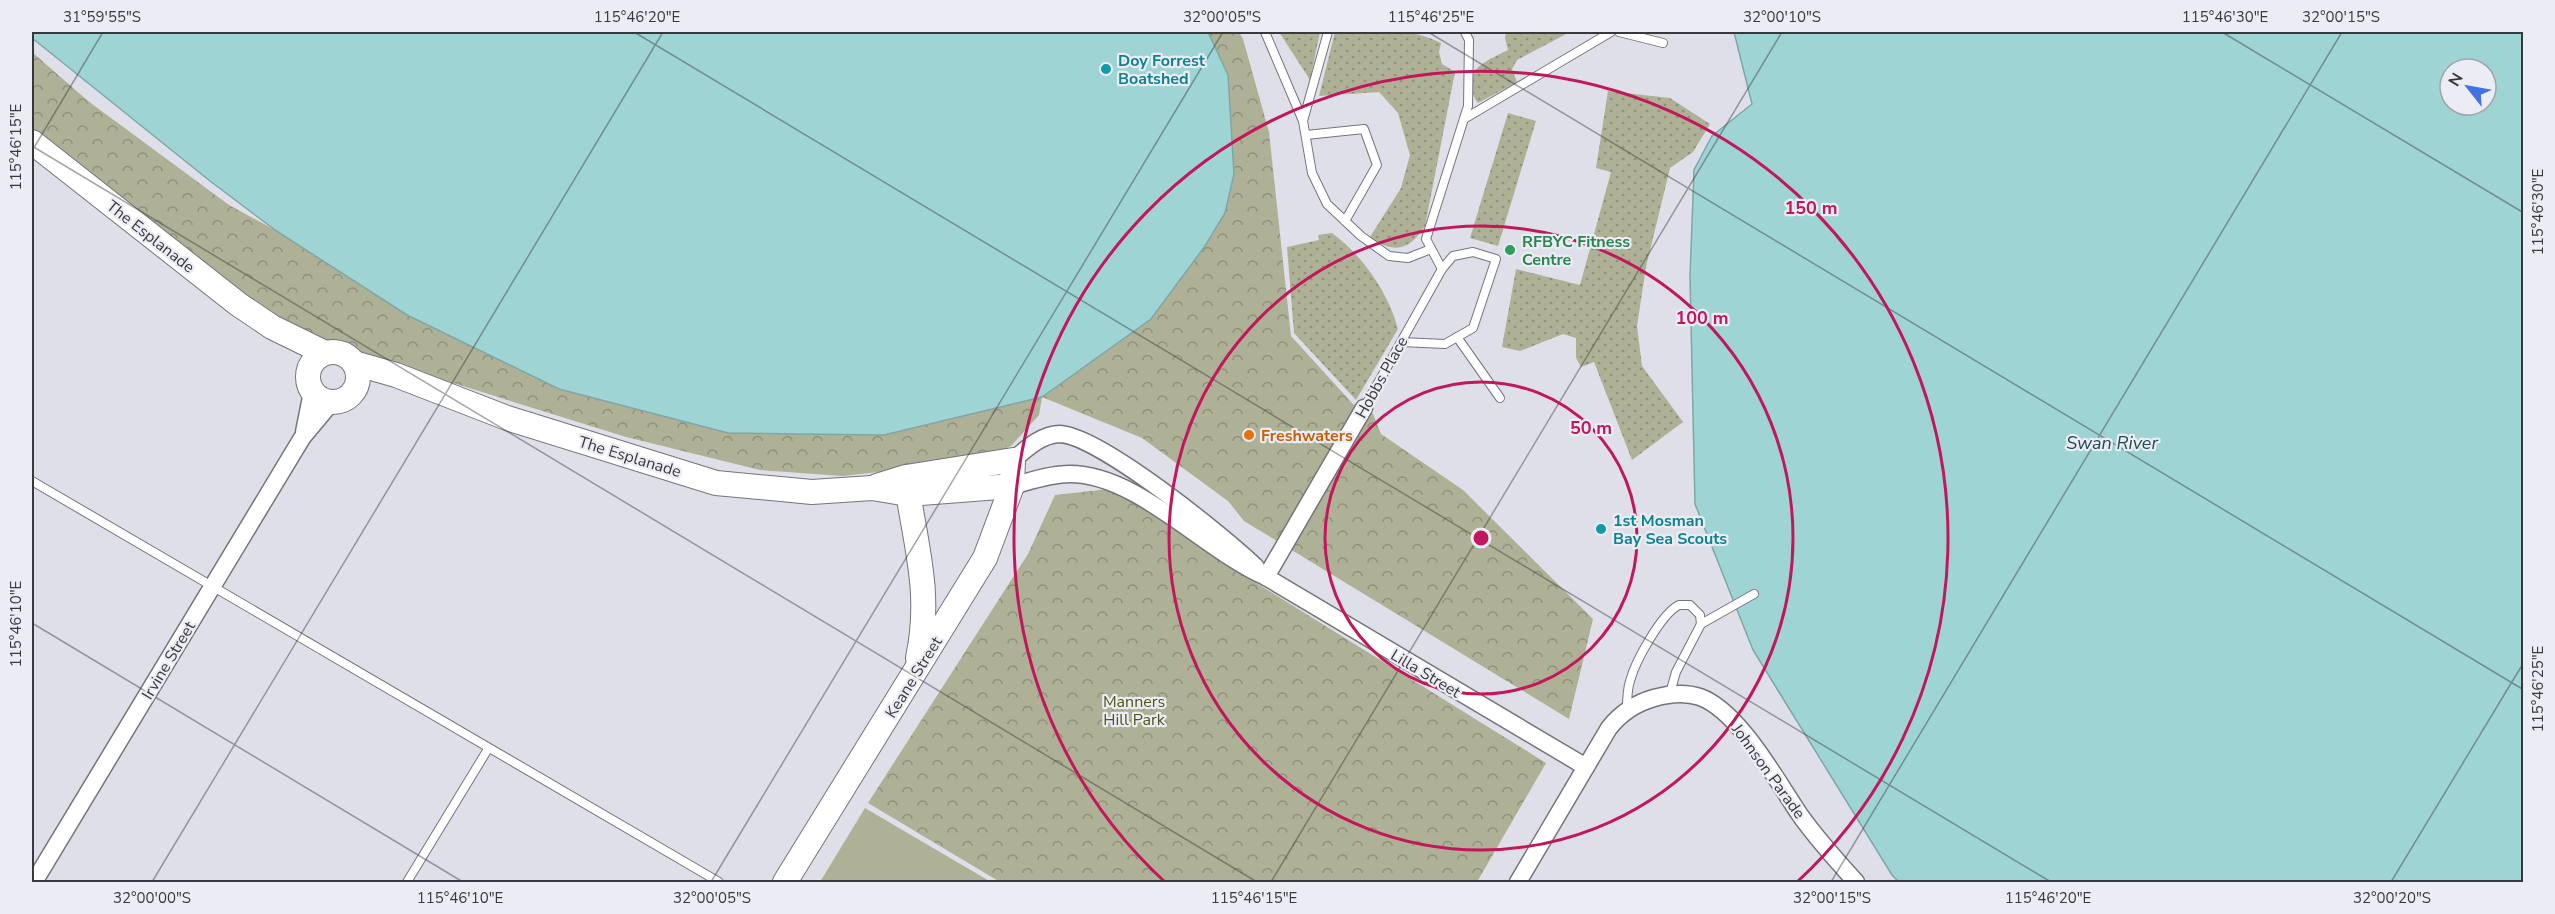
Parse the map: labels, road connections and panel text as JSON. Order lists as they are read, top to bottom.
{
  "streets": {
    "street": [
      "The Esplanade",
      "Hobbs Place",
      "Irvine Street",
      "Lilla Street",
      "Keane Street",
      "Johnson Parade"
    ]
  },
  "crossings": [
    ["The Esplanade", "Irvine Street"],
    ["The Esplanade", "Lilla Street"],
    ["The Esplanade", "Keane Street"],
    ["Hobbs Place", "Lilla Street"],
    ["Lilla Street", "Keane Street"],
    ["Lilla Street", "Johnson Parade"]
  ],
  "water": ["Swan River"],
  "parks": ["Manners Hill Park"],
  "places": [
    "Doy Forrest Boatshed",
    "RFBYC Fitness Centre",
    "Freshwaters",
    "1st Mosman Bay Sea Scouts"
  ],
  "north": "top left",
  "coordinates": [
    "31°59'55\"S",
    "115°46'20\"E",
    "32°00'05\"S",
    "115°46'25\"E",
    "32°00'10\"S",
    "115°46'30\"E",
    "32°00'15\"S",
    "115°46'15\"E",
    "115°46'10\"E",
    "32°00'00\"S",
    "32°00'20\"S"
  ],
  "rings": ["150 m", "100 m", "50 m"]
}
